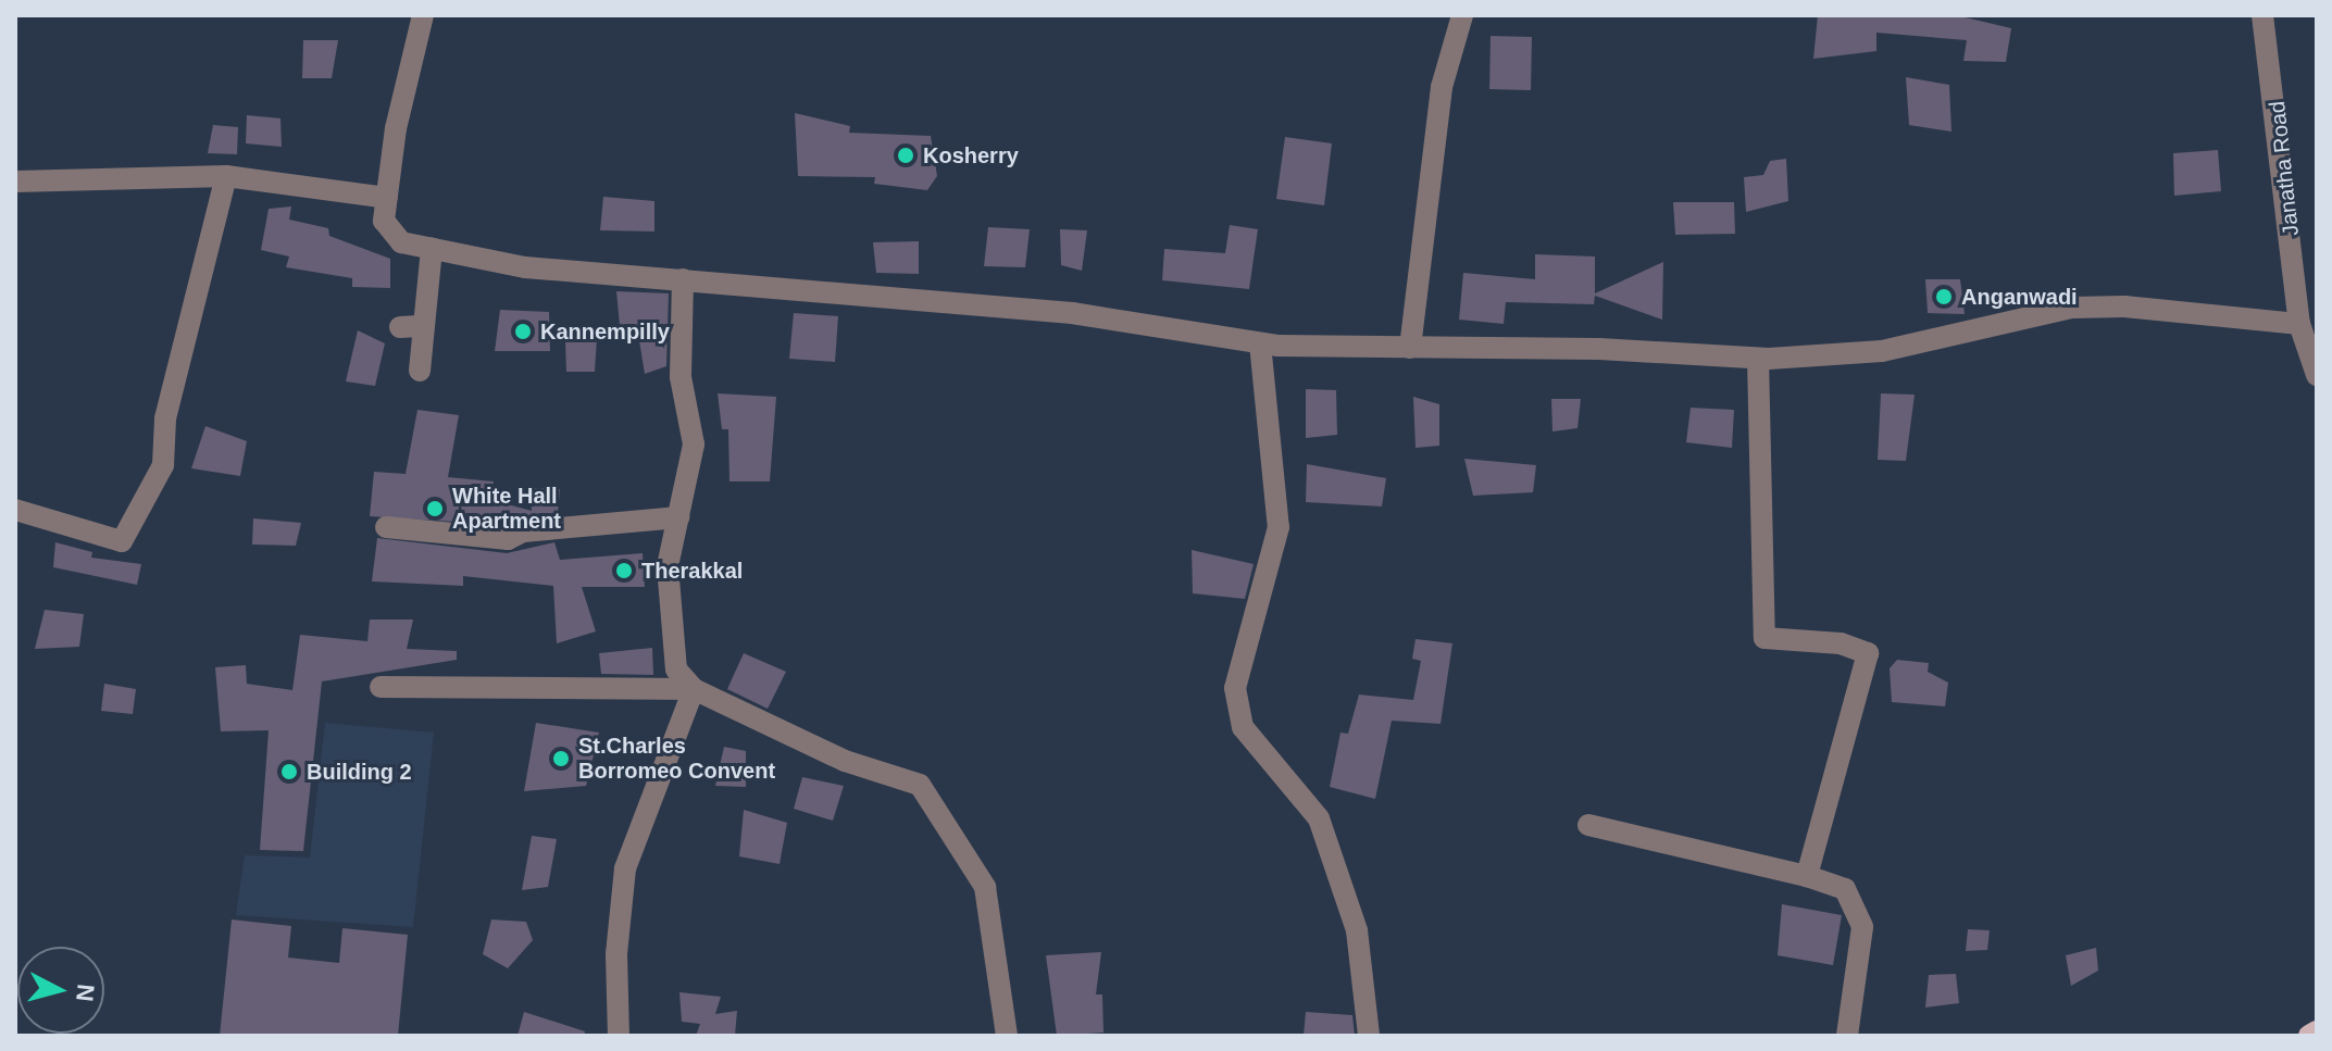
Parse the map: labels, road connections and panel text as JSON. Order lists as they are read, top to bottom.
{
  "streets": {
    "street": ["Janatha Road"]
  },
  "places": [
    "Kosherry",
    "Anganwadi",
    "Kannempilly",
    "White Hall Apartment",
    "Therakkal",
    "St.Charles Borromeo Convent",
    "Building 2"
  ],
  "north": "right"
}
